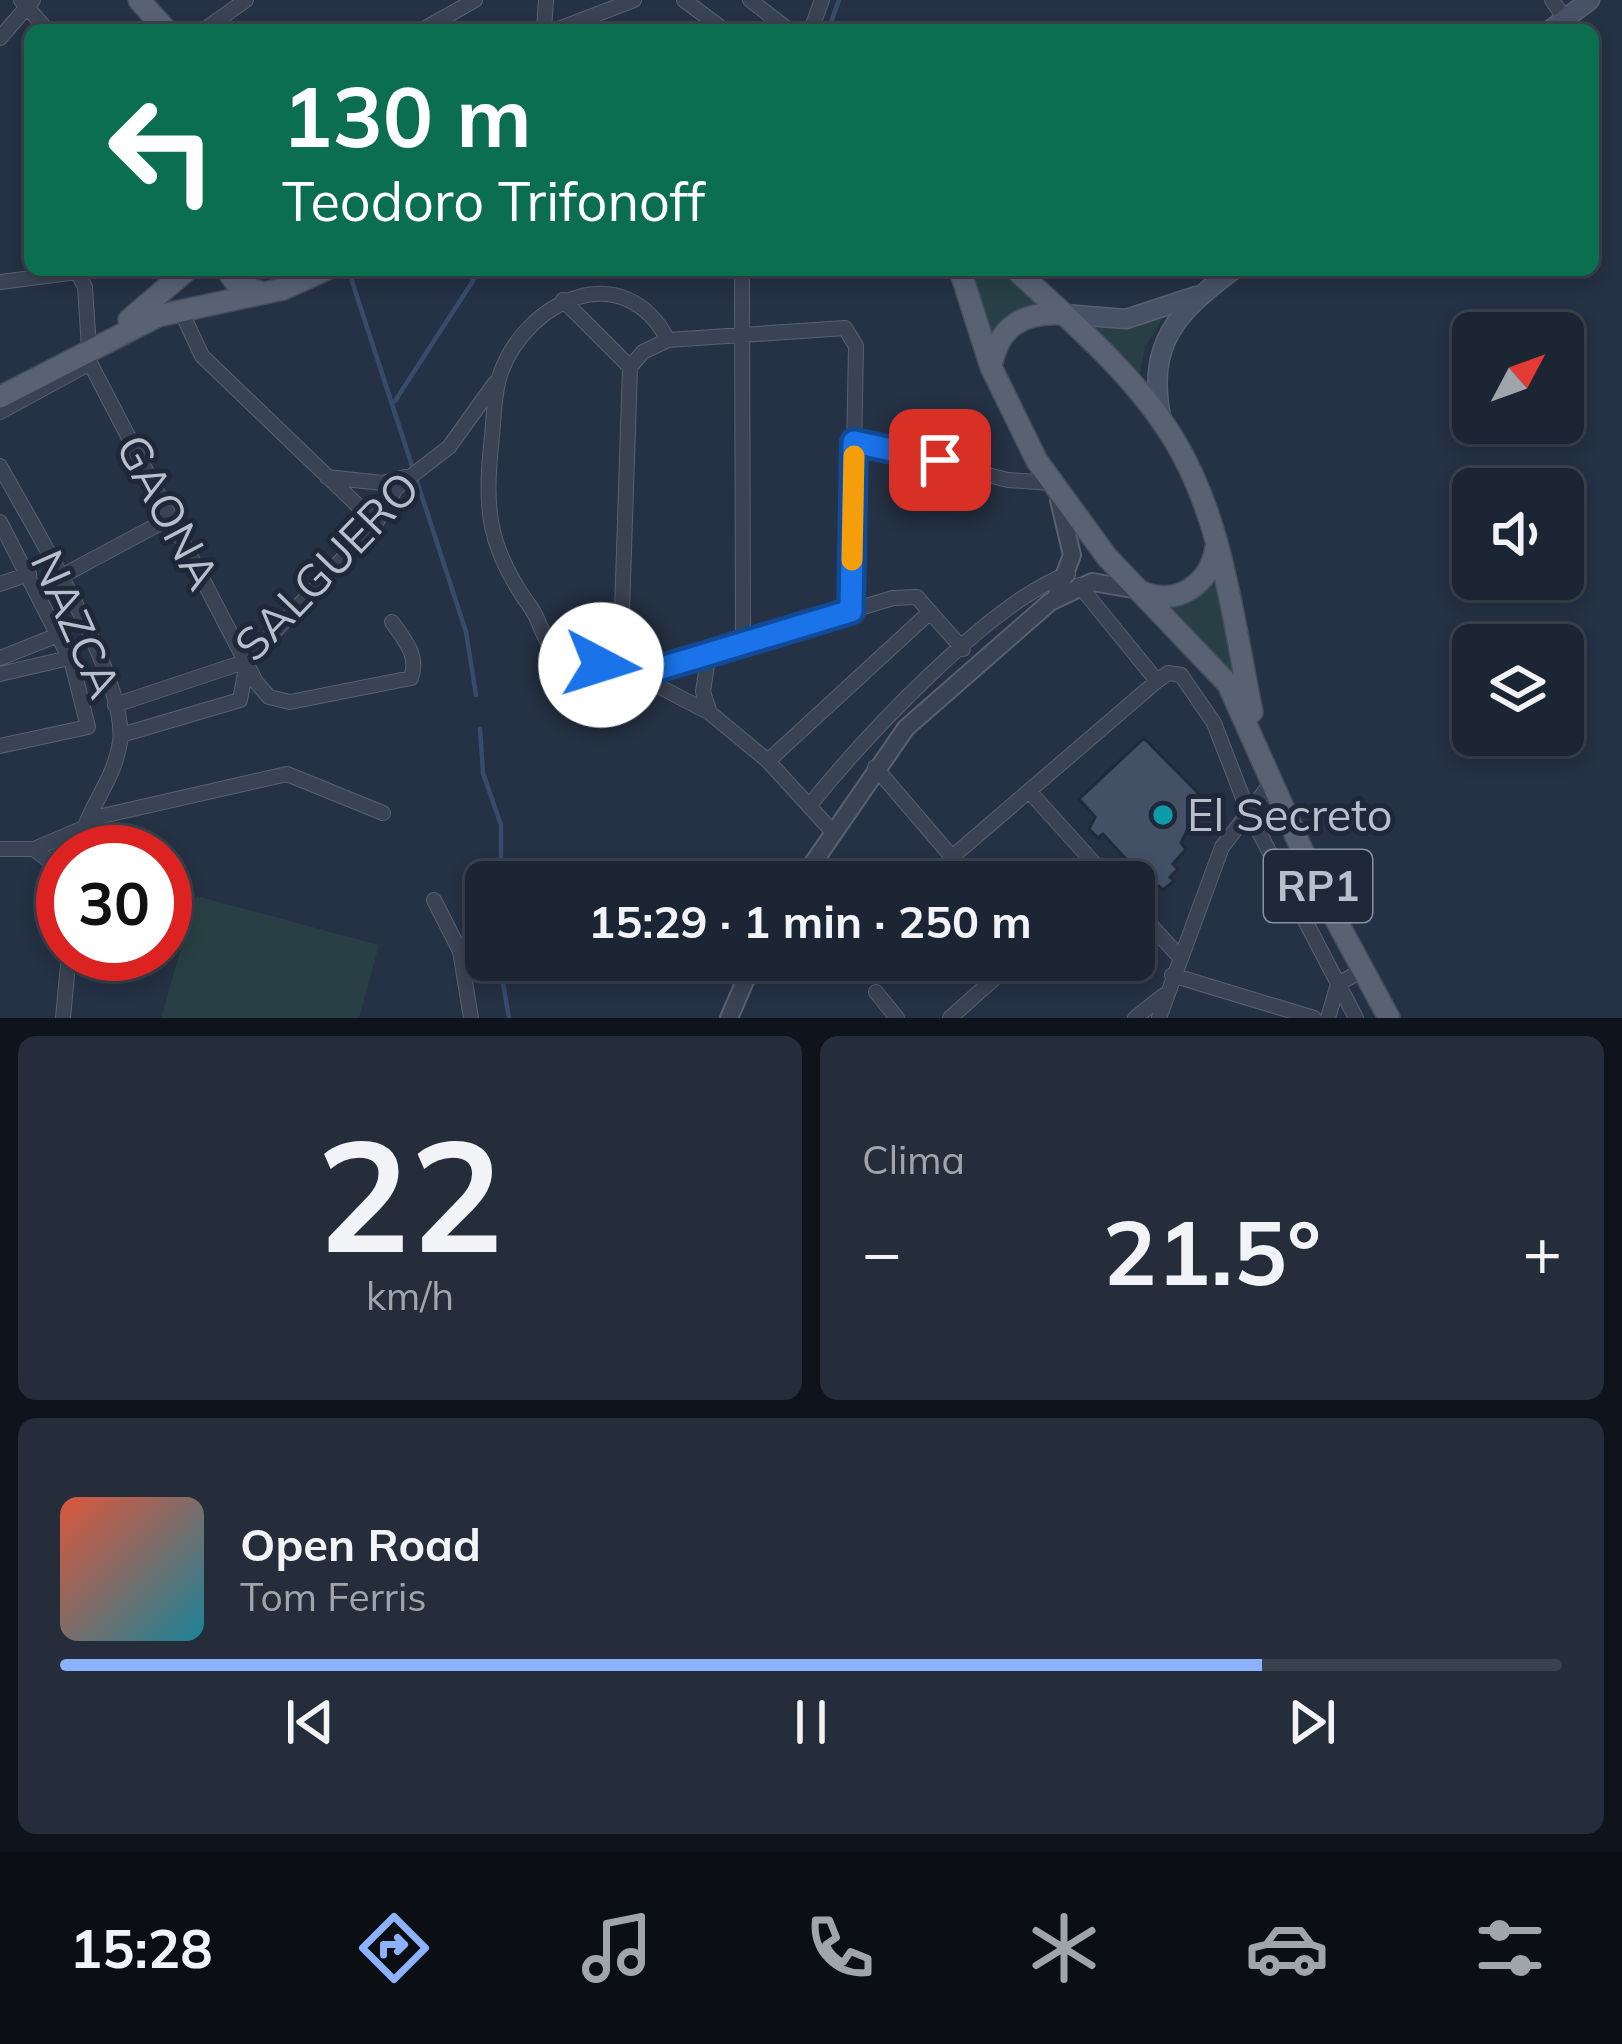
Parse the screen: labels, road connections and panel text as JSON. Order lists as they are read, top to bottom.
{
  "streets": {
    "main road": ["RP1"],
    "street": ["GAONA", "SALGUERO", "NAZCA"]
  },
  "crossings": [
    ["GAONA", "SALGUERO"],
    ["SALGUERO", "NAZCA"]
  ],
  "places": ["El Secreto"],
  "north": "top right",
  "page": {
    "turn": ["130 m", "Teodoro Trifonoff"],
    "limit": "30",
    "trip": "15:29 · 1 min · 250 m",
    "tile": [
      ["22", "km/h"],
      "Clima"
    ],
    "heat": ["−", "21.5°", "+"],
    "song": ["Open Road", "Tom Ferris"],
    "tabs": "15:28"
  }
}
